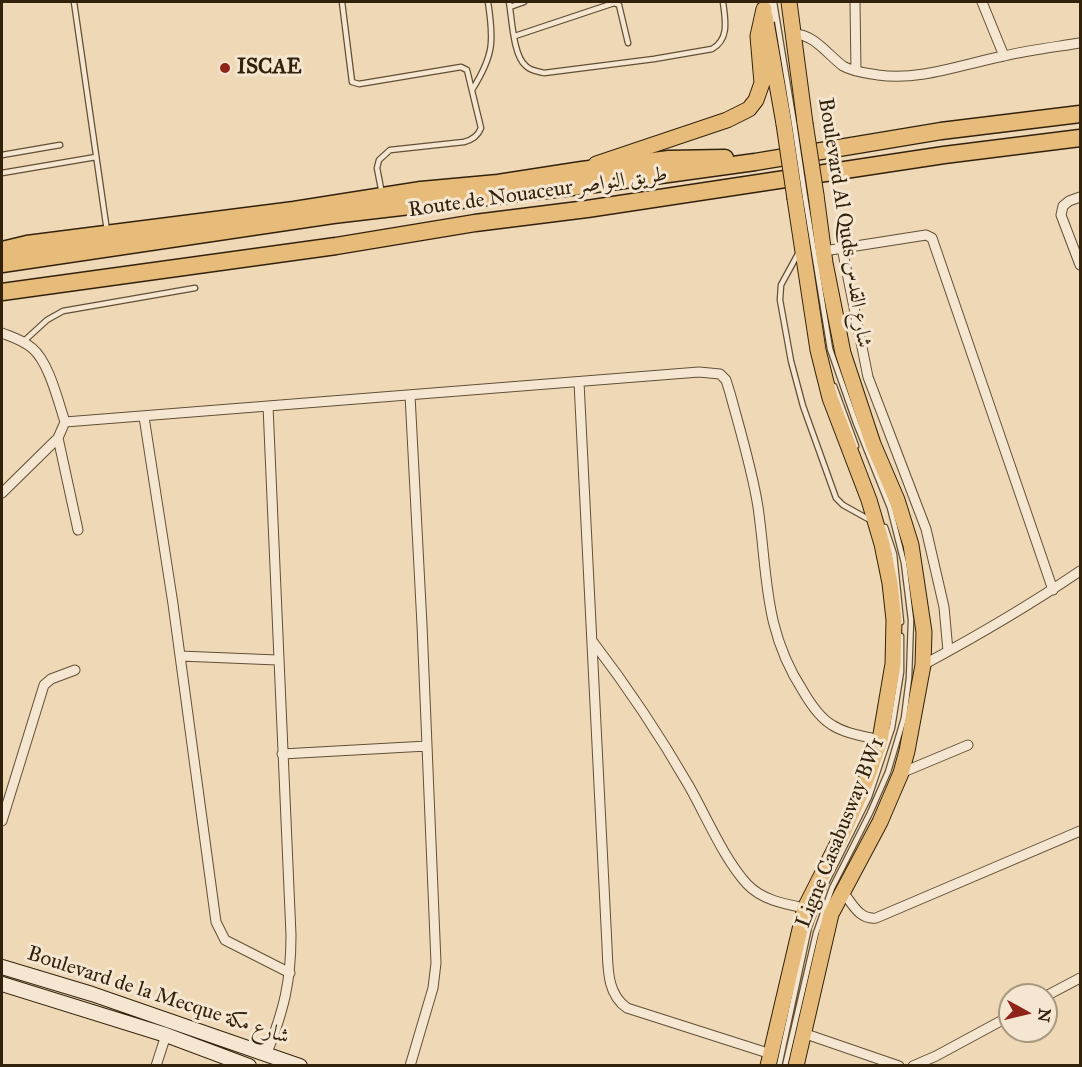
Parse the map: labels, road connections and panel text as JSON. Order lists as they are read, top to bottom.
{
  "streets": {
    "highway": ["Route de Nouaceur طريق النواصر"],
    "main road": ["Boulevard Al Quds شارع القدس", "Boulevard de la Mecque شارع مكة"],
    "lane": ["Ligne Casabusway BW1"]
  },
  "crossings": [
    ["Boulevard Al Quds شارع القدس", "Ligne Casabusway BW1"]
  ],
  "places": ["ISCAE"],
  "north": "right"
}
